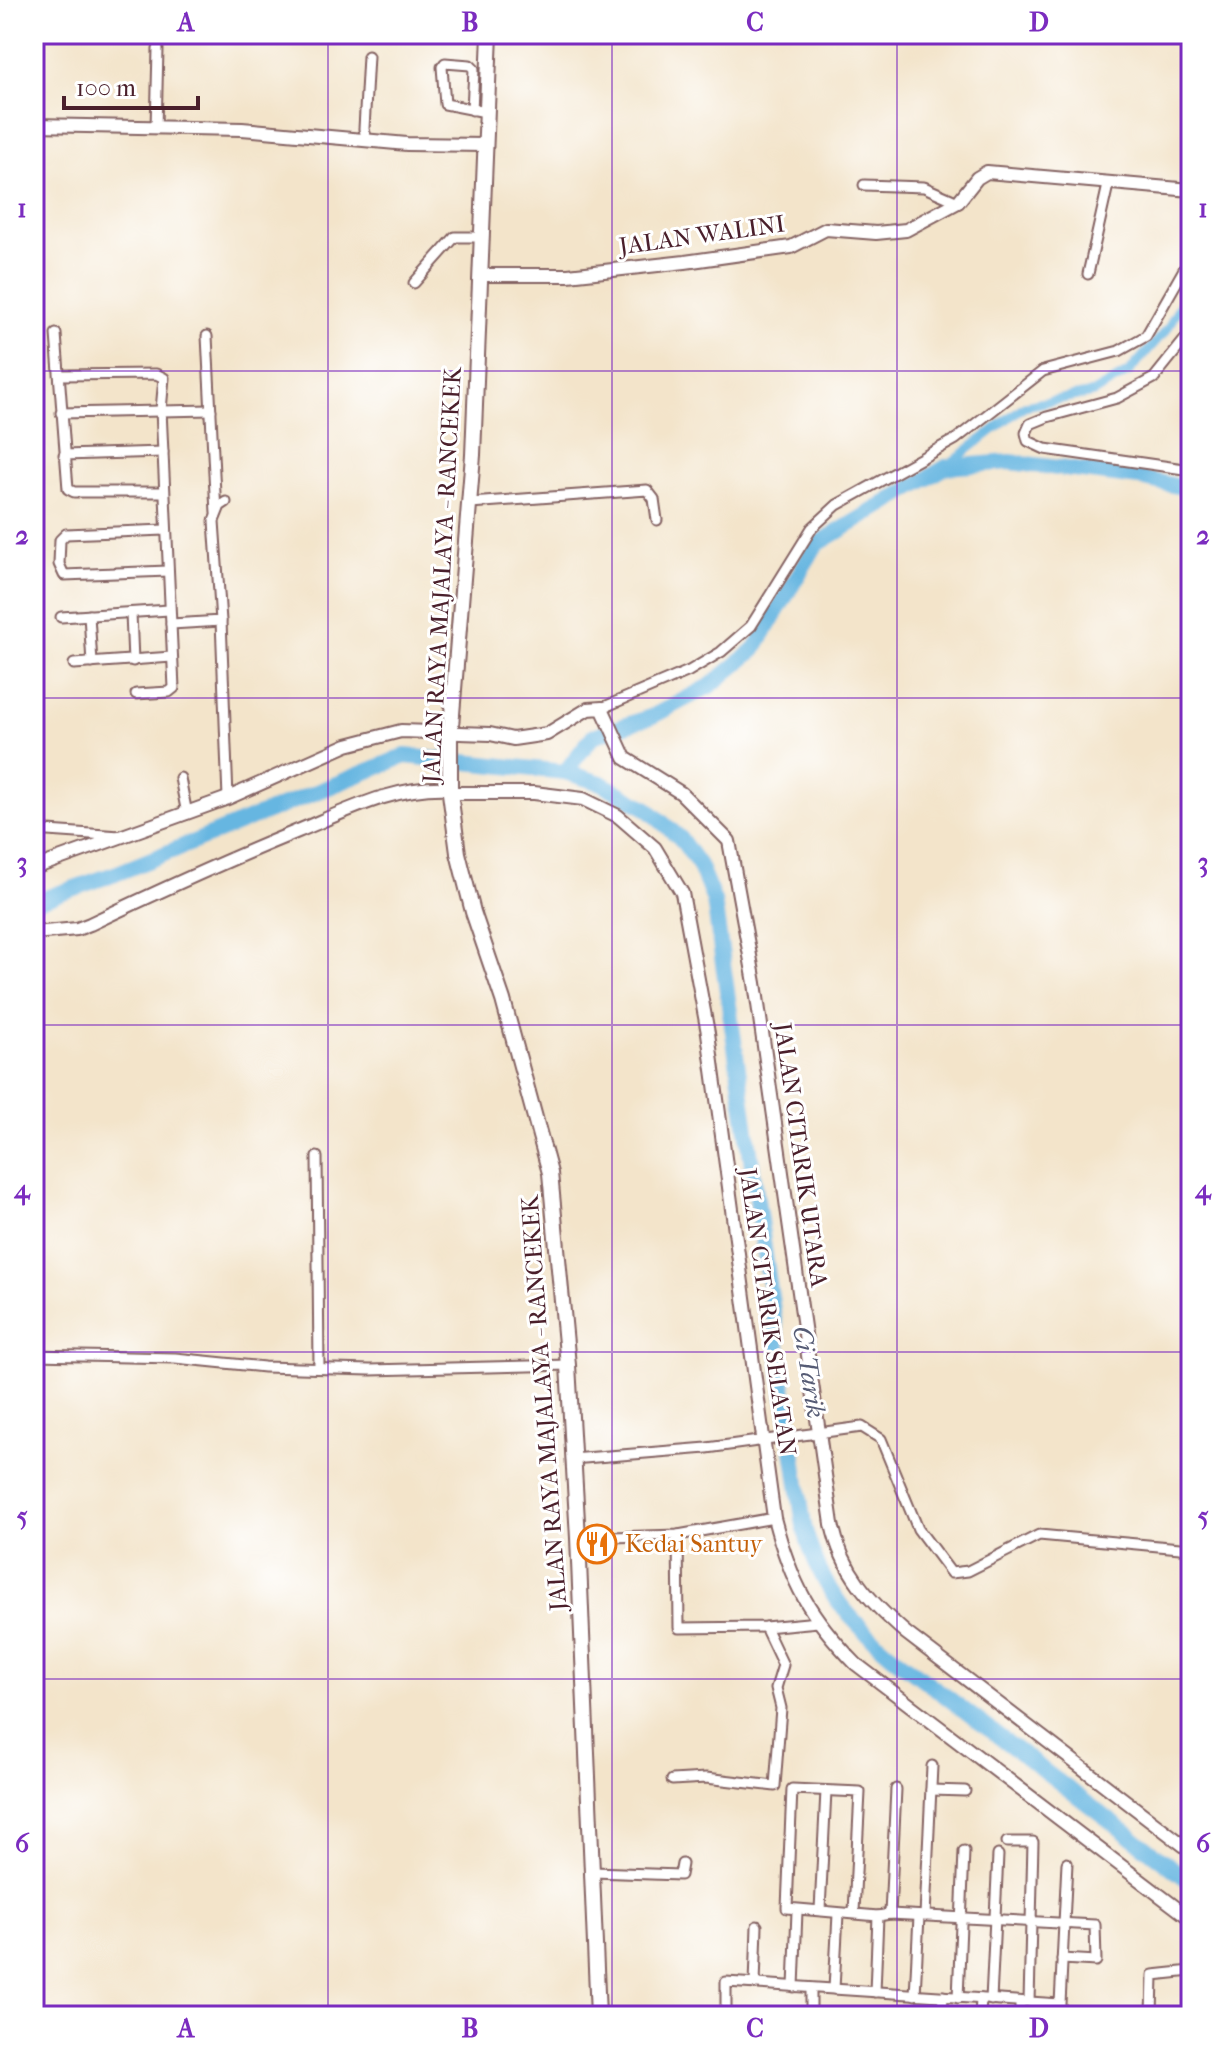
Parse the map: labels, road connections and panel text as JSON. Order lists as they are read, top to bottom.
{
  "streets": {
    "main road": ["JALAN RAYA MAJALAYA - RANCEKEK"],
    "street": ["JALAN WALINI", "JALAN CITARIK UTARA", "JALAN CITARIK SELATAN"]
  },
  "crossings": [
    ["JALAN WALINI", "JALAN RAYA MAJALAYA - RANCEKEK"],
    ["JALAN RAYA MAJALAYA - RANCEKEK", "JALAN CITARIK SELATAN"]
  ],
  "water": ["Ci Tarik"],
  "places": {
    "restaurant": ["Kedai Santuy"]
  },
  "scale_bar": "100 m",
  "grid": {
    "columns": [
      "A",
      "B",
      "C",
      "D"
    ],
    "rows": [
      "1",
      "2",
      "3",
      "4",
      "5",
      "6"
    ]
  }
}
